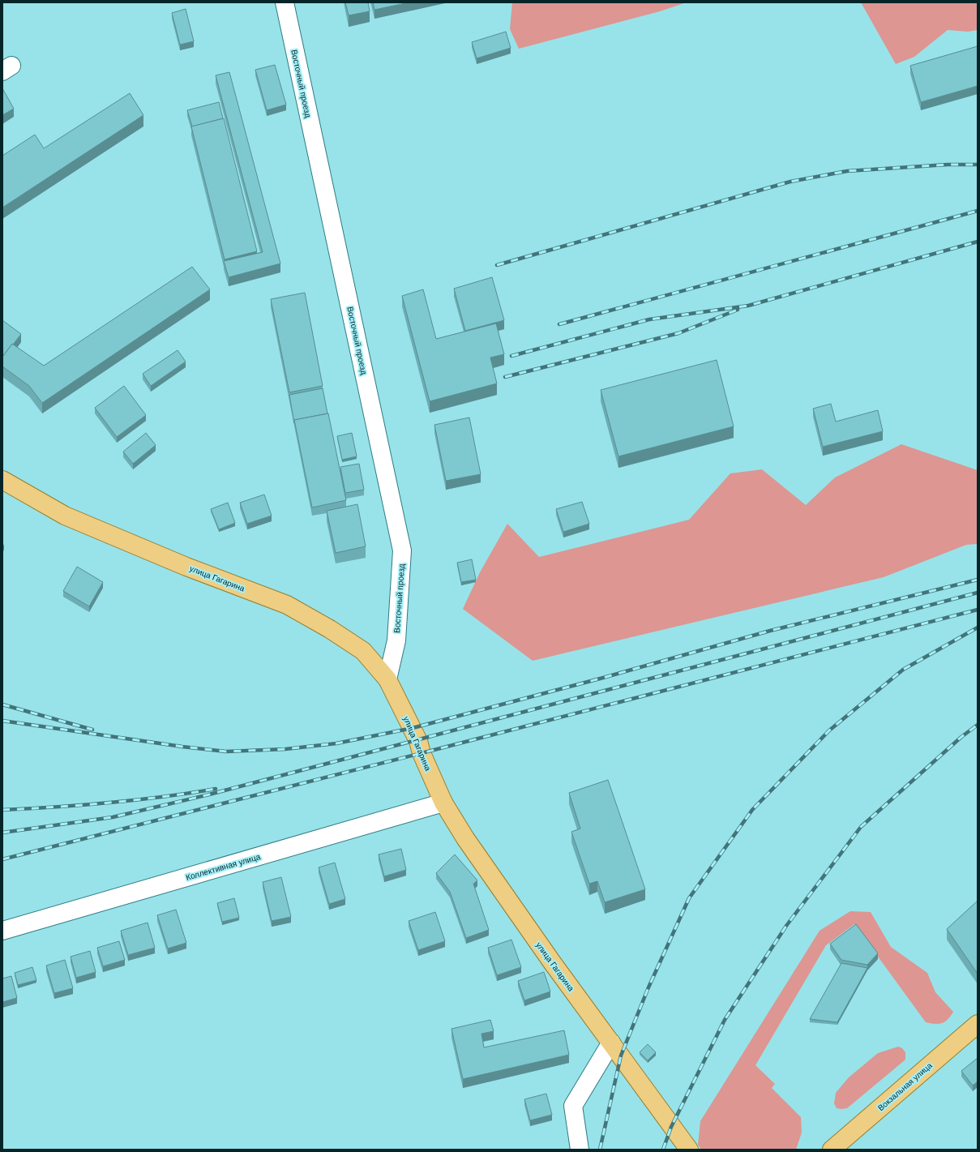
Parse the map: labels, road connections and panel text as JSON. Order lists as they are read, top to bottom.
{
  "streets": {
    "main road": ["улица Гагарина", "Вокзальная улица"],
    "street": ["Восточный проезд", "Коллективная улица"]
  },
  "crossings": [
    ["Восточный проезд", "улица Гагарина"],
    ["улица Гагарина", "Коллективная улица"]
  ]
}
